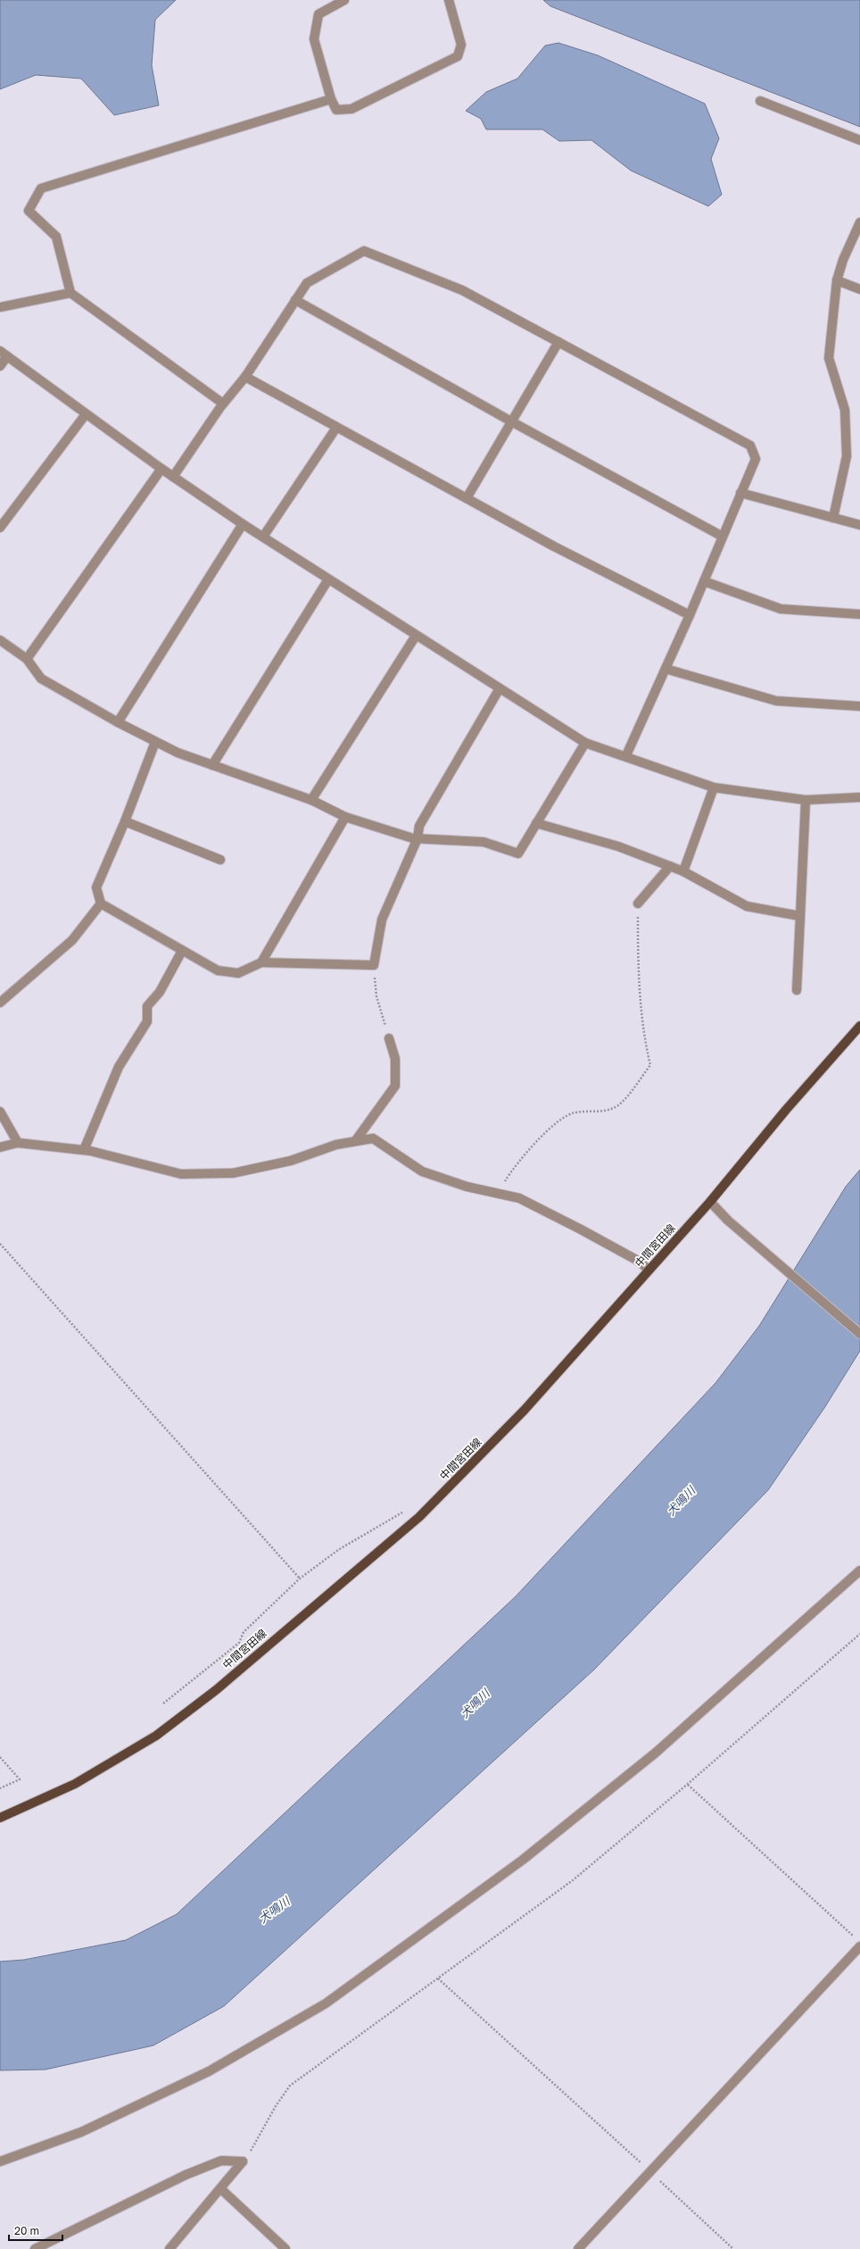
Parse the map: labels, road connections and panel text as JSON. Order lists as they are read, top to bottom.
{
  "streets": {
    "main road": ["中間宮田線"]
  },
  "water": ["犬鳴川"],
  "scale_bar": "20 m"
}
